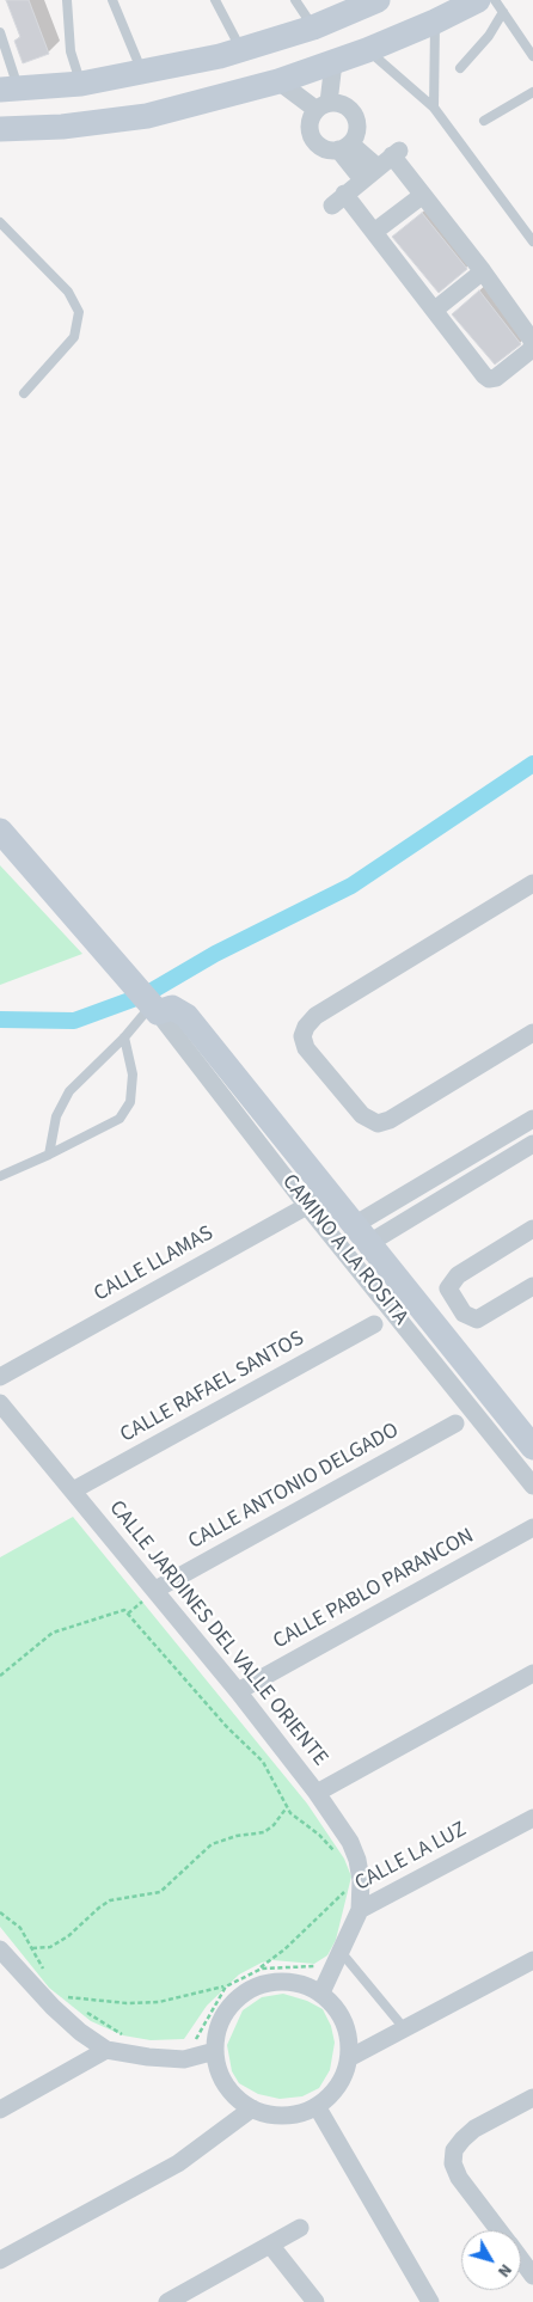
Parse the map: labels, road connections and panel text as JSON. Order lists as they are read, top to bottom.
{
  "streets": {
    "main road": ["CAMINO A LA ROSITA"],
    "street": [
      "CALLE LLAMAS",
      "CALLE RAFAEL SANTOS",
      "CALLE ANTONIO DELGADO",
      "CALLE PABLO PARANCON",
      "CALLE JARDINES DEL VALLE ORIENTE",
      "CALLE LA LUZ"
    ]
  },
  "crossings": [
    ["CAMINO A LA ROSITA", "CALLE LLAMAS"],
    ["CALLE RAFAEL SANTOS", "CALLE JARDINES DEL VALLE ORIENTE"],
    ["CALLE ANTONIO DELGADO", "CALLE JARDINES DEL VALLE ORIENTE"],
    ["CALLE PABLO PARANCON", "CALLE JARDINES DEL VALLE ORIENTE"],
    ["CALLE JARDINES DEL VALLE ORIENTE", "CALLE LA LUZ"]
  ],
  "north": "bottom right"
}
